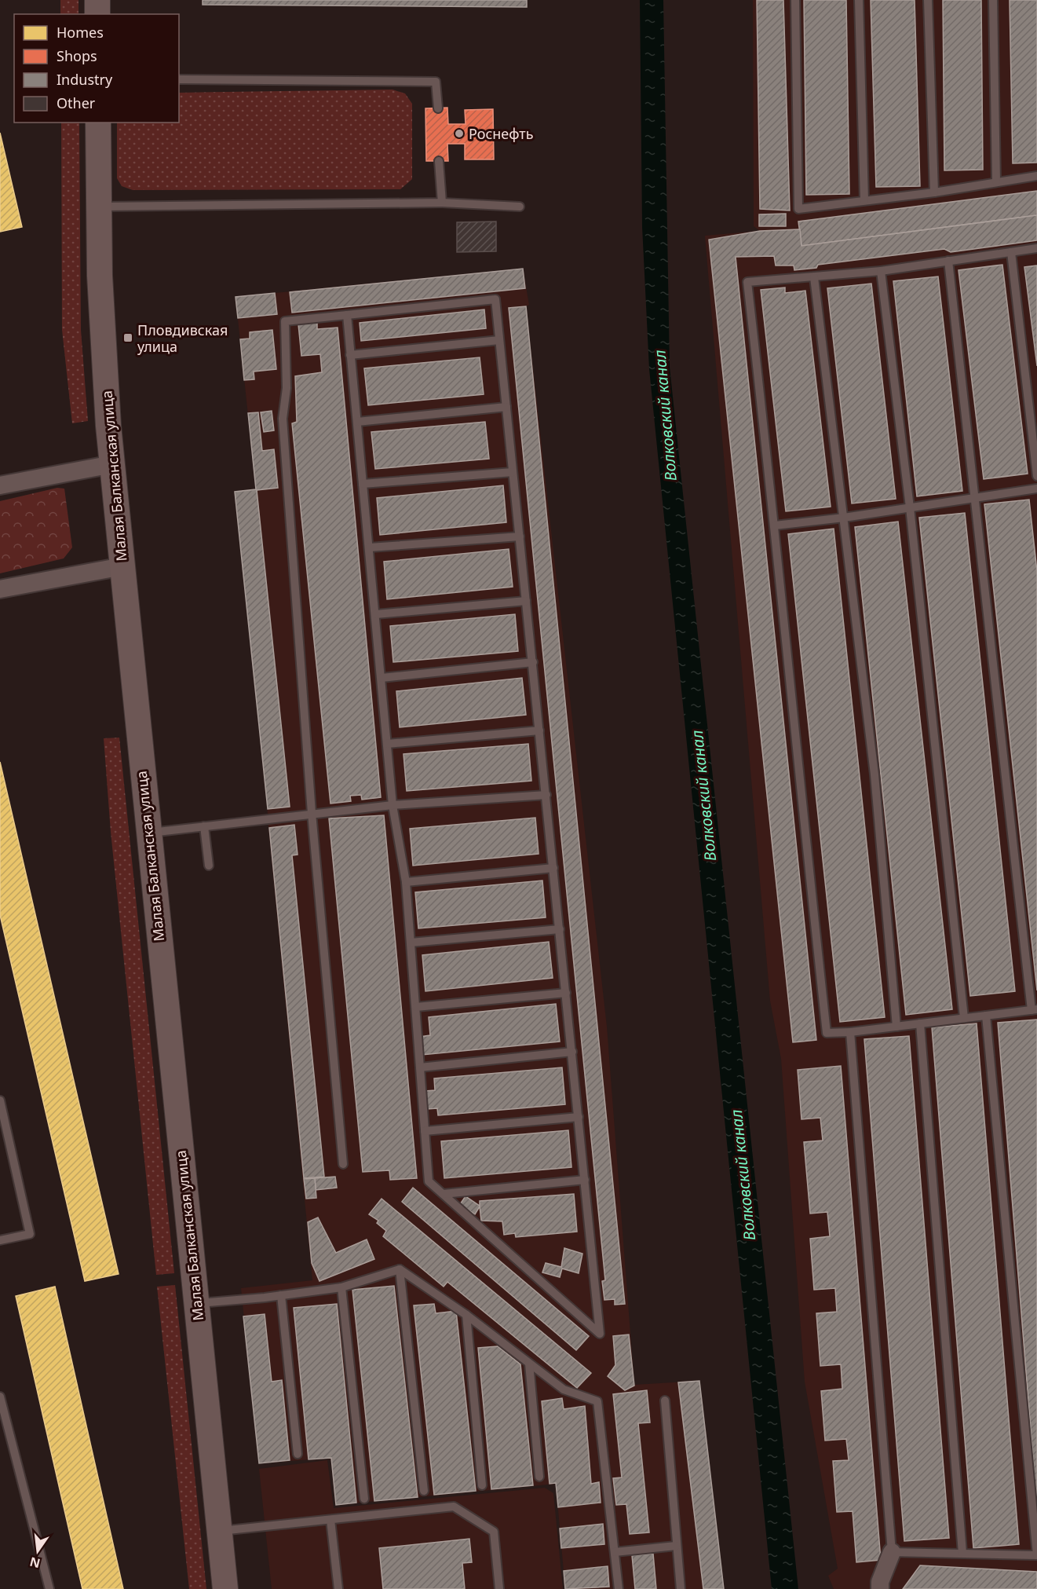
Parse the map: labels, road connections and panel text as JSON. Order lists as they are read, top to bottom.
{
  "streets": {
    "street": ["Малая Балканская улица"]
  },
  "water": ["Волковский канал"],
  "places": {
    "other": ["Роснефть"],
    "transit": ["Пловдивская улица"]
  },
  "legend": [
    "Homes",
    "Shops",
    "Industry",
    "Other"
  ],
  "north": "bottom"
}
